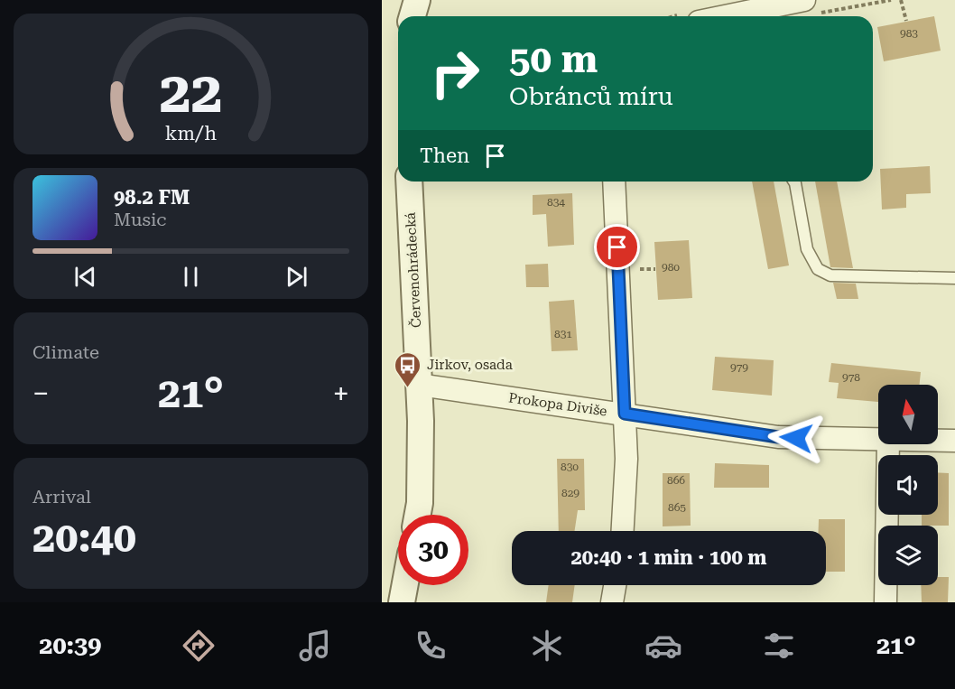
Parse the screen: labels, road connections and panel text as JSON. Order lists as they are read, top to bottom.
{
  "streets": {
    "street": ["Červenohrádecká", "Prokopa Diviše"]
  },
  "crossings": [
    ["Červenohrádecká", "Prokopa Diviše"]
  ],
  "places": {
    "bus stop": ["Jirkov, osada"]
  },
  "house_numbers": [
    "983",
    "834",
    "980",
    "831",
    "979",
    "978",
    "830",
    "866",
    "829",
    "865"
  ],
  "north": "top",
  "page": {
    "turn": ["50 m", "Obránců míru"],
    "then": "Then",
    "song": ["98.2 FM", "Music"],
    "tile": [
      "Climate",
      ["Arrival", "20:40"]
    ],
    "heat": ["−", "21°", "+"],
    "limit": "30",
    "trip": "20:40 · 1 min · 100 m",
    "tabs": ["20:39", "21°"],
    "gauge": ["22", "km/h"]
  }
}
